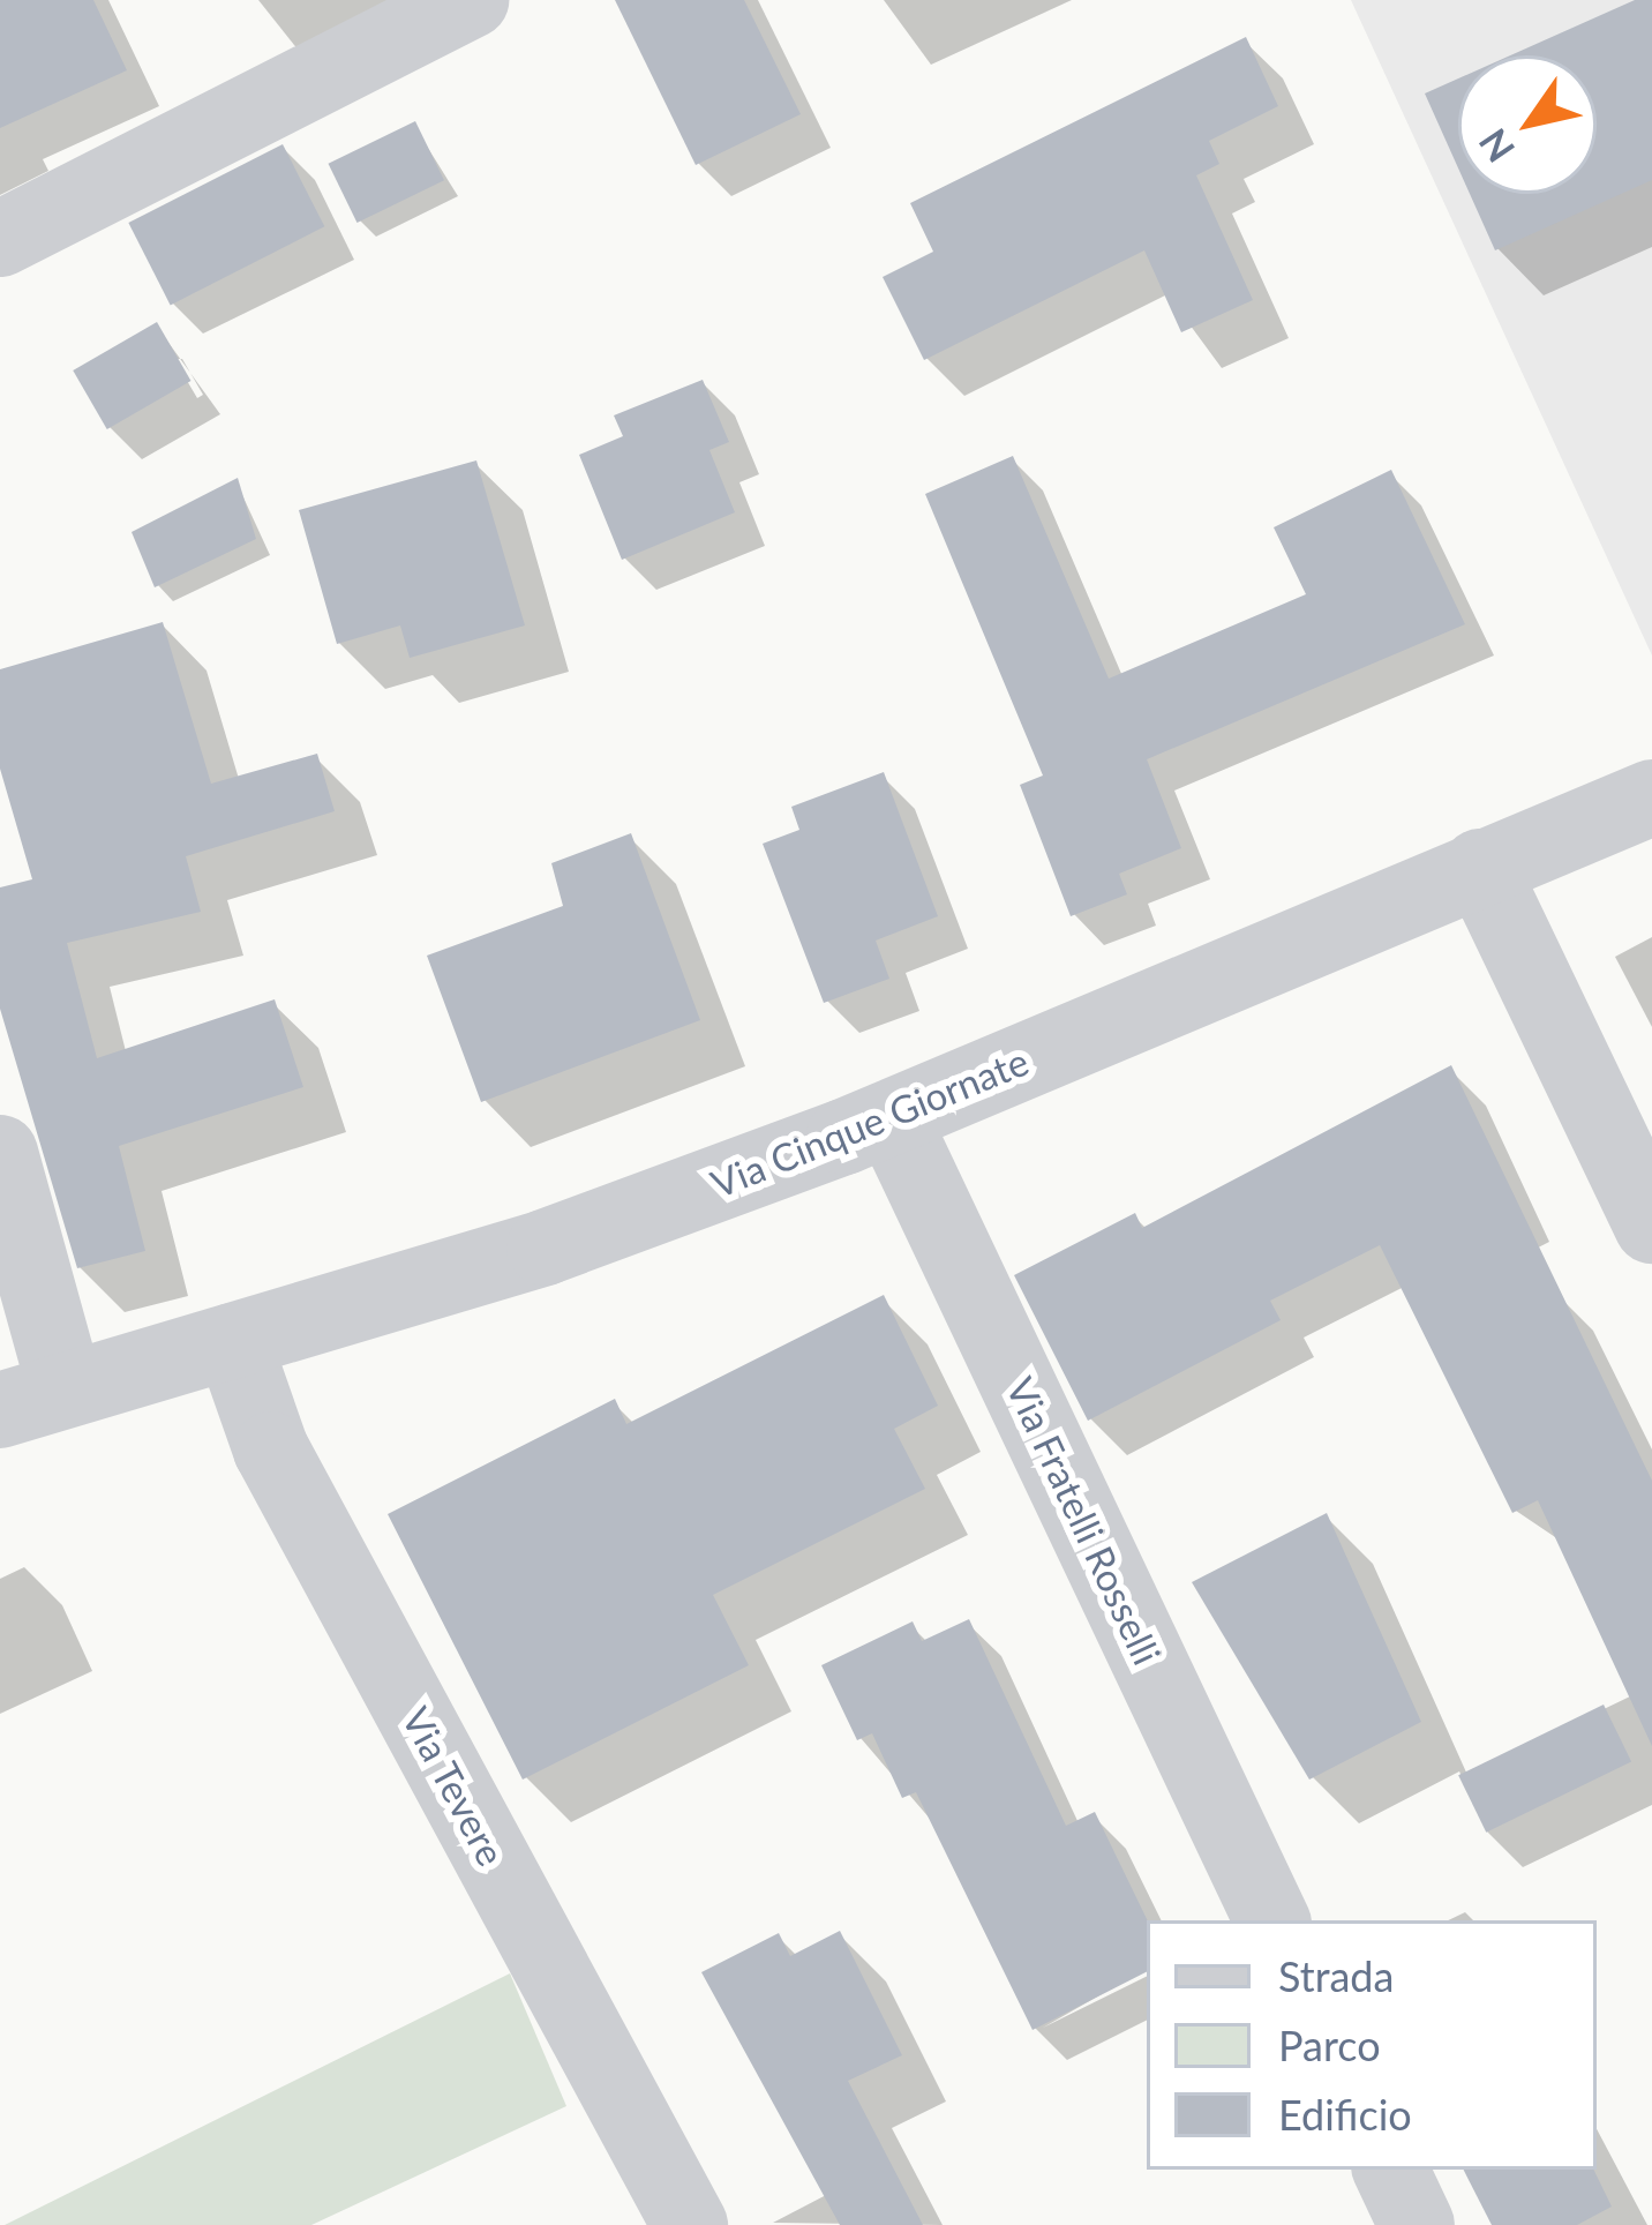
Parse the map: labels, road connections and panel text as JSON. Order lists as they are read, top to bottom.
{
  "streets": {
    "street": ["Via Cinque Giornate", "Via Fratelli Rosselli", "Via Tevere"]
  },
  "crossings": [
    ["Via Cinque Giornate", "Via Fratelli Rosselli"],
    ["Via Cinque Giornate", "Via Tevere"]
  ],
  "legend": ["Strada", "Parco", "Edificio"],
  "north": "bottom left"
}
